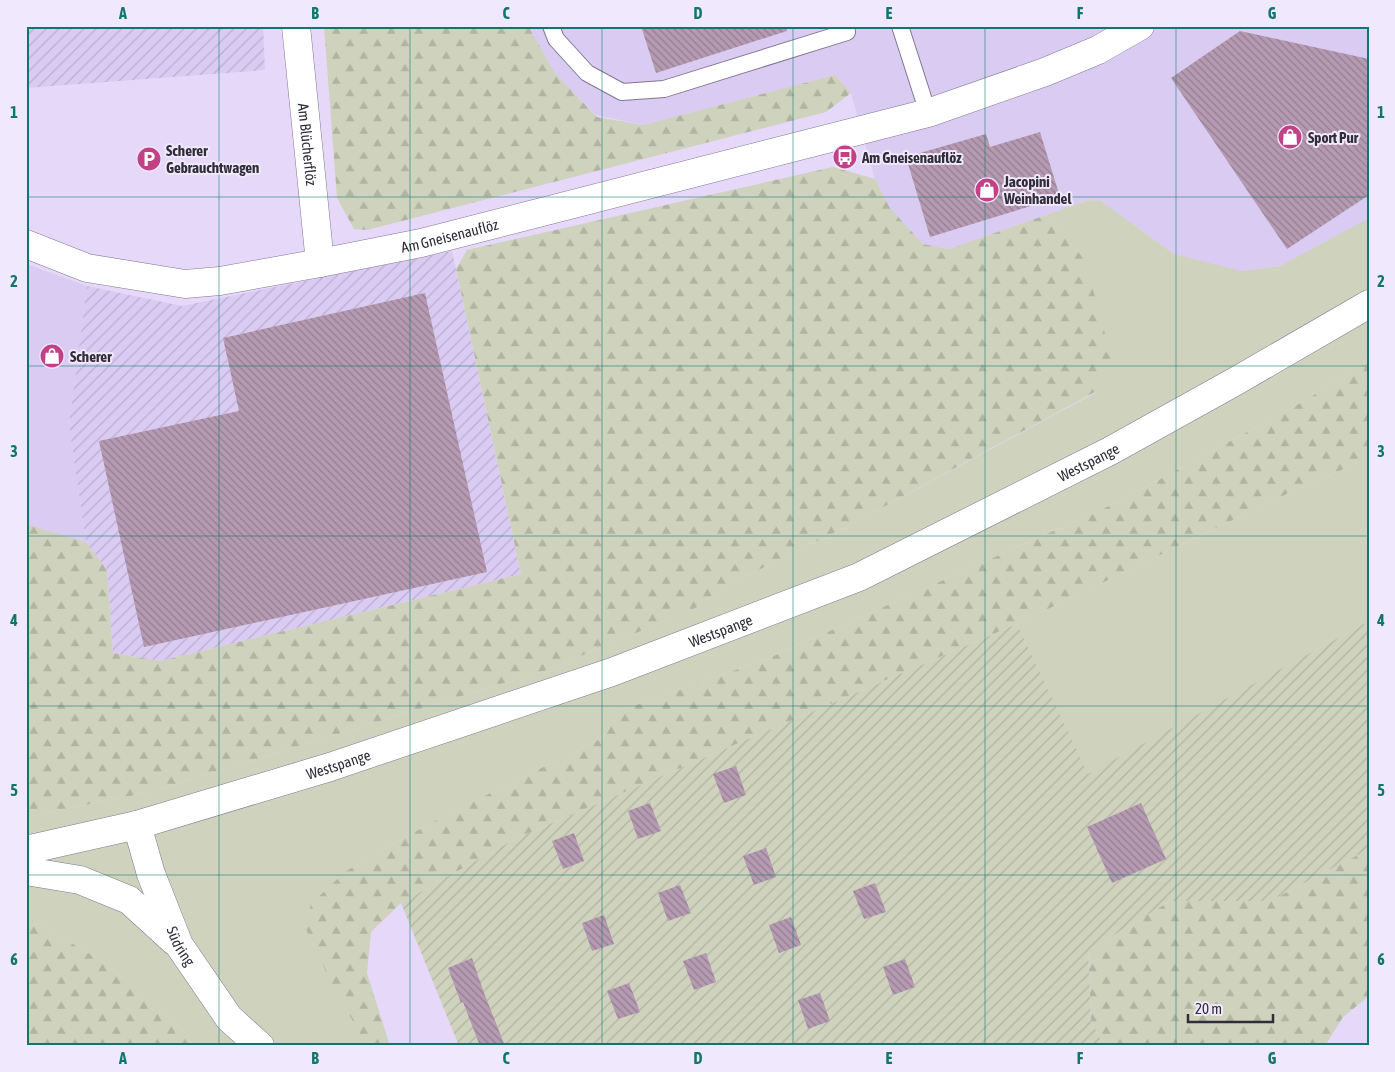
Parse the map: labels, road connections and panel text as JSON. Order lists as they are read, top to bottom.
{
  "streets": {
    "street": [
      "Am Blücherflöz",
      "Am Gneisenauflöz",
      "Westspange",
      "Südring"
    ]
  },
  "crossings": [
    ["Am Blücherflöz", "Am Gneisenauflöz"],
    ["Westspange", "Südring"]
  ],
  "places": {
    "shop": ["Sport Pur", "Jacopini Weinhandel", "Scherer"],
    "bus stop": ["Am Gneisenauflöz"],
    "parking": ["Scherer Gebrauchtwagen"]
  },
  "scale_bar": "20 m",
  "grid": {
    "columns": [
      "A",
      "B",
      "C",
      "D",
      "E",
      "F",
      "G"
    ],
    "rows": [
      "1",
      "2",
      "3",
      "4",
      "5",
      "6"
    ]
  }
}
